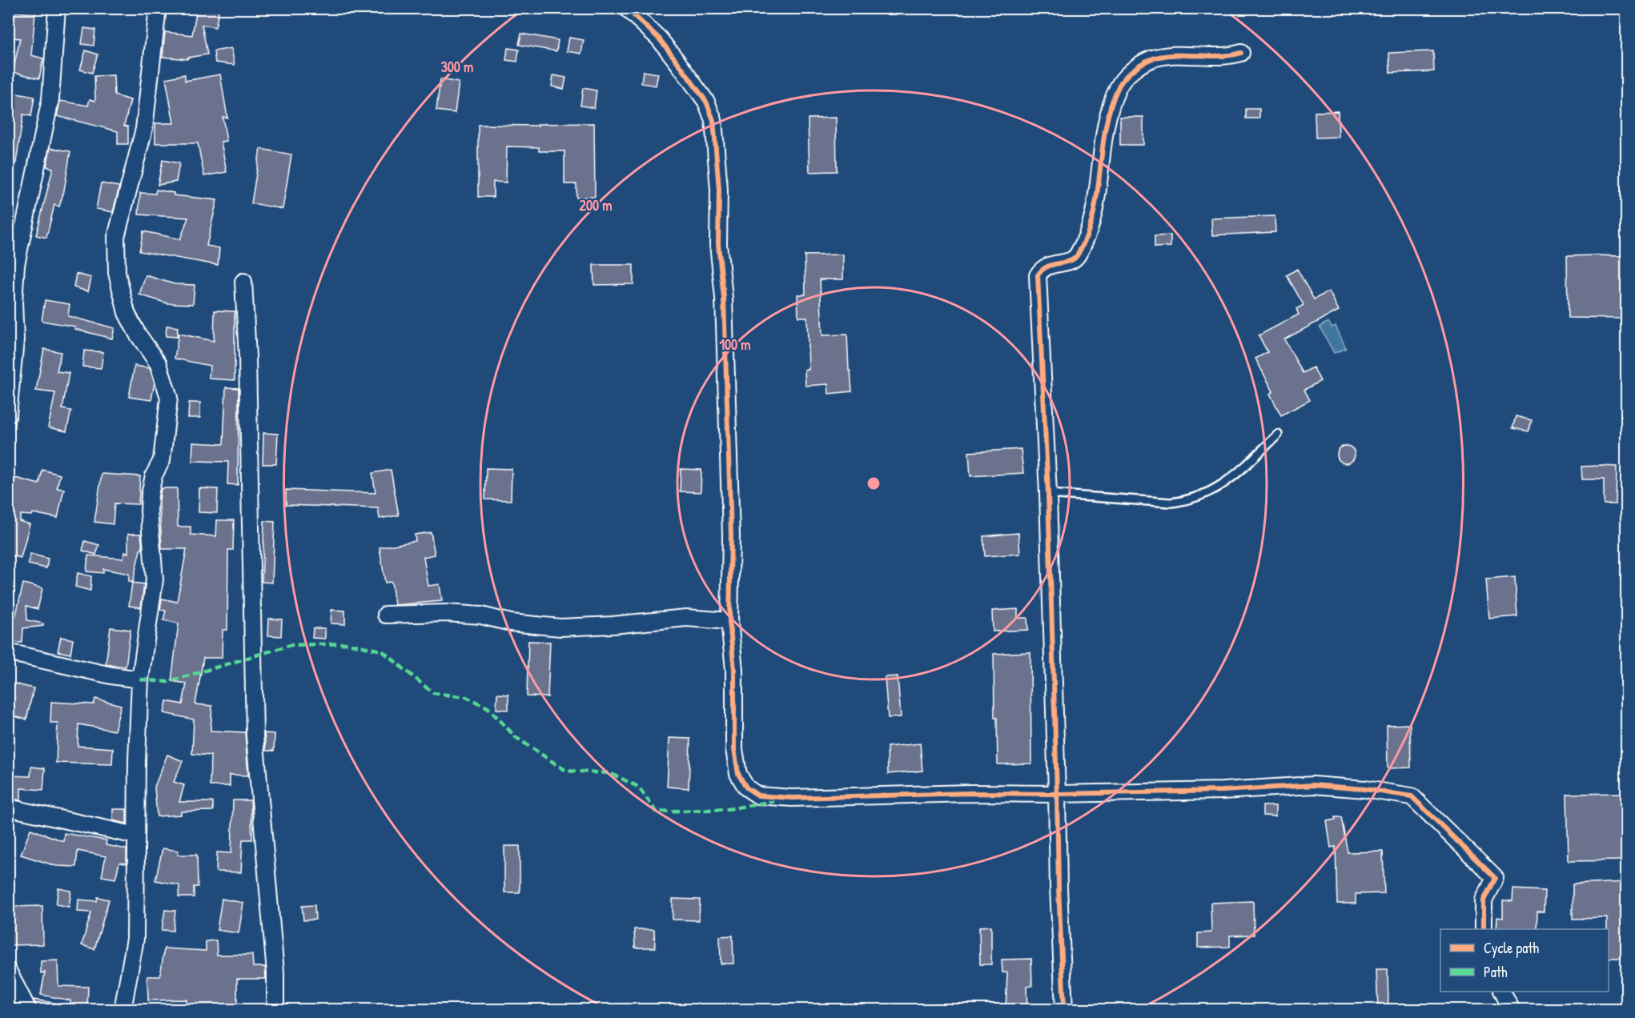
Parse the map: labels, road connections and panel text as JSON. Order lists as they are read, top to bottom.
{
  "legend": ["Cycle path", "Path"],
  "rings": ["300 m", "200 m", "100 m"]
}
